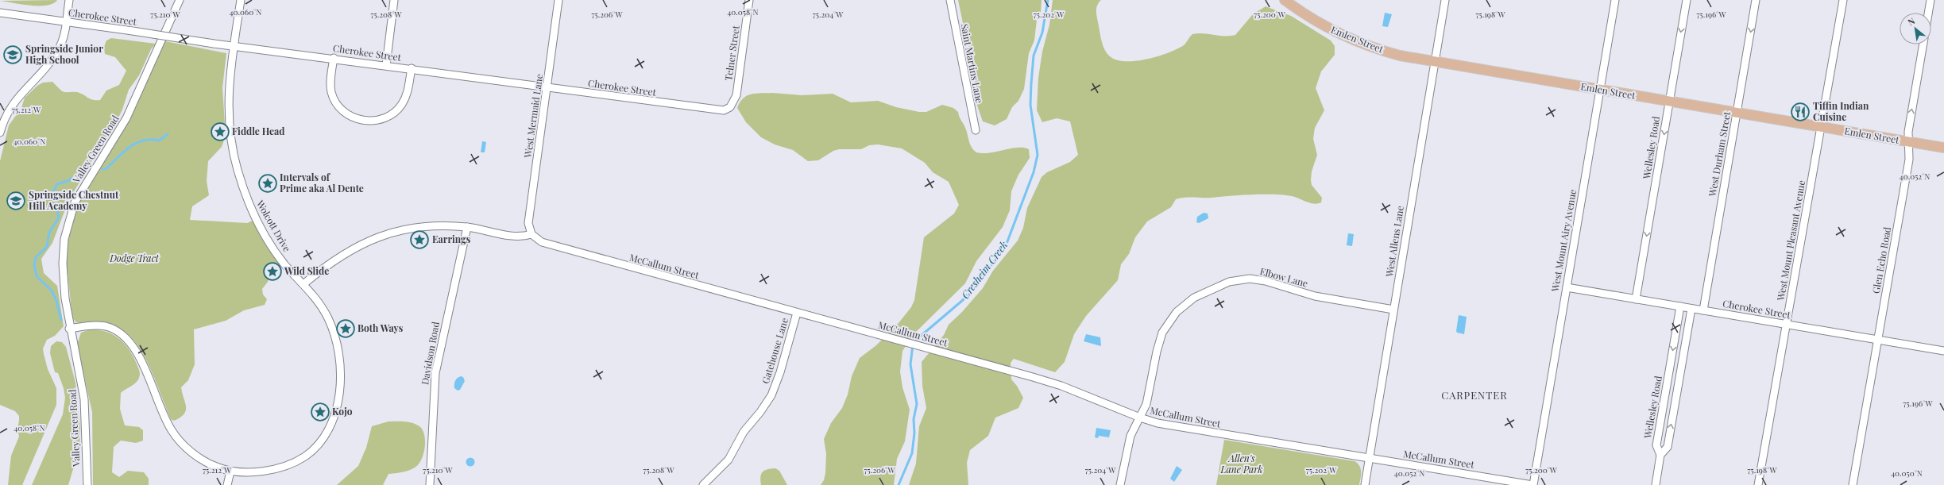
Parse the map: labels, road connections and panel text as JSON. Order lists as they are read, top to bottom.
{
  "streets": {
    "main road": ["Emlen Street"],
    "street": [
      "Cherokee Street",
      "Telner Street",
      "Saint Martins Lane",
      "West Mermaid Lane",
      "Wellesley Road",
      "Valley Green Road",
      "West Durham Street",
      "Wolcott Drive",
      "West Mount Airy Avenue",
      "West Mount Pleasant Avenue",
      "West Allens Lane",
      "Glen Echo Road",
      "McCallum Street",
      "Elbow Lane",
      "Gatehouse Lane",
      "Davidson Road"
    ]
  },
  "crossings": [
    ["Cherokee Street", "Telner Street"],
    ["Cherokee Street", "West Mermaid Lane"],
    ["Cherokee Street", "Wellesley Road"],
    ["Cherokee Street", "West Durham Street"],
    ["Cherokee Street", "Wolcott Drive"],
    ["Cherokee Street", "West Mount Airy Avenue"],
    ["Cherokee Street", "West Mount Pleasant Avenue"],
    ["Cherokee Street", "Glen Echo Road"],
    ["Emlen Street", "Wellesley Road"],
    ["Emlen Street", "West Durham Street"],
    ["Emlen Street", "West Mount Airy Avenue"],
    ["Emlen Street", "West Mount Pleasant Avenue"],
    ["Emlen Street", "West Allens Lane"],
    ["Emlen Street", "Glen Echo Road"],
    ["West Mermaid Lane", "McCallum Street"],
    ["Valley Green Road", "Wolcott Drive"],
    ["West Mount Airy Avenue", "McCallum Street"],
    ["West Allens Lane", "McCallum Street"],
    ["West Allens Lane", "Elbow Lane"],
    ["McCallum Street", "Elbow Lane"],
    ["McCallum Street", "Gatehouse Lane"]
  ],
  "one_way": ["West Durham Street"],
  "districts": ["CARPENTER"],
  "water": ["Cresheim Creek"],
  "parks": ["Dodge Tract", "Allen's Lane Park"],
  "places": {
    "school or university": ["Springside Junior High School", "Springside Chestnut Hill Academy"],
    "restaurant": ["Tiffin Indian Cuisine"],
    "place": [
      "Fiddle Head",
      "Intervals of Prime aka Al Dente",
      "Earrings",
      "Wild Slide",
      "Both Ways",
      "Kojo"
    ]
  },
  "north": "top left",
  "coordinates": [
    "40.060°N",
    "40.058°N",
    "75.210°W",
    "75.208°W",
    "75.206°W",
    "75.204°W",
    "75.202°W",
    "75.200°W",
    "75.198°W",
    "75.196°W",
    "75.212°W",
    "40.052°N",
    "40.050°N"
  ]
}
